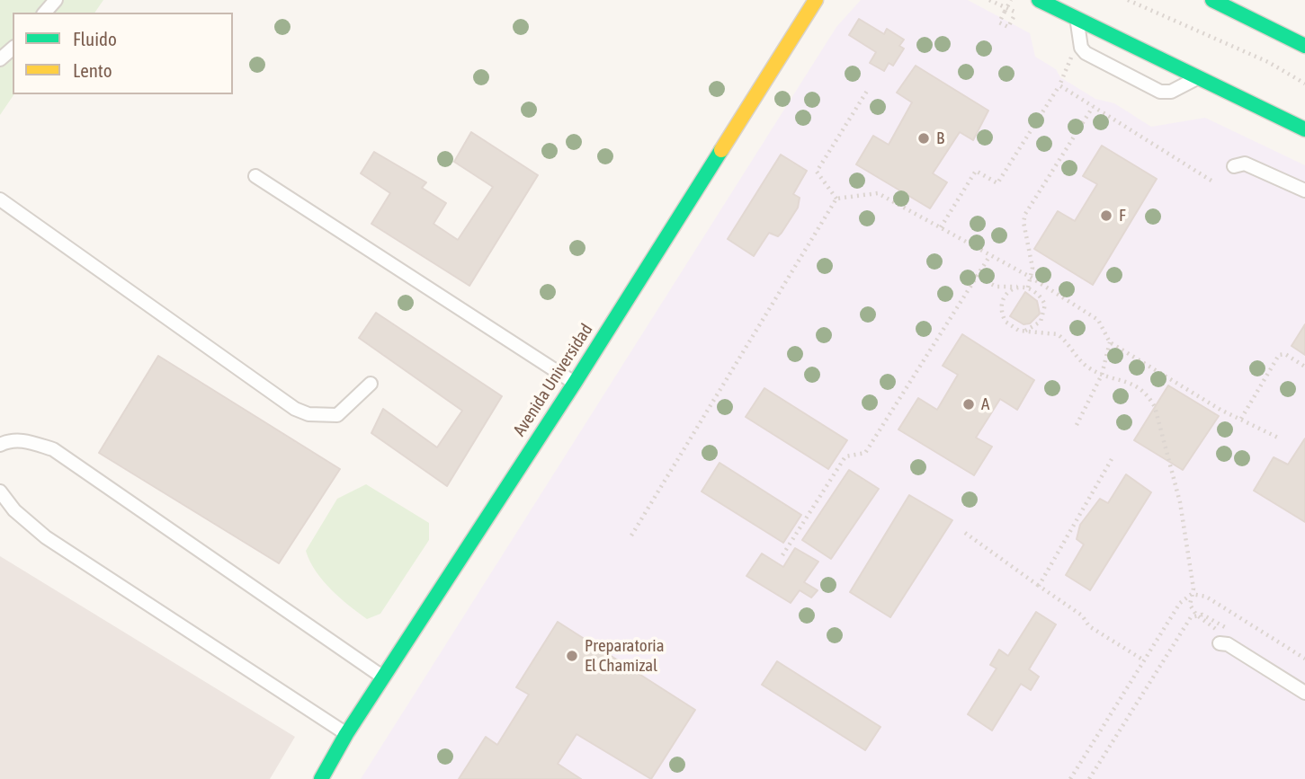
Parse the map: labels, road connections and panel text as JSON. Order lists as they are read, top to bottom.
{
  "streets": {
    "main road": ["Avenida Universidad"]
  },
  "places": [
    "B",
    "F",
    "A",
    "Preparatoria El Chamizal"
  ],
  "legend": ["Fluido", "Lento"]
}
